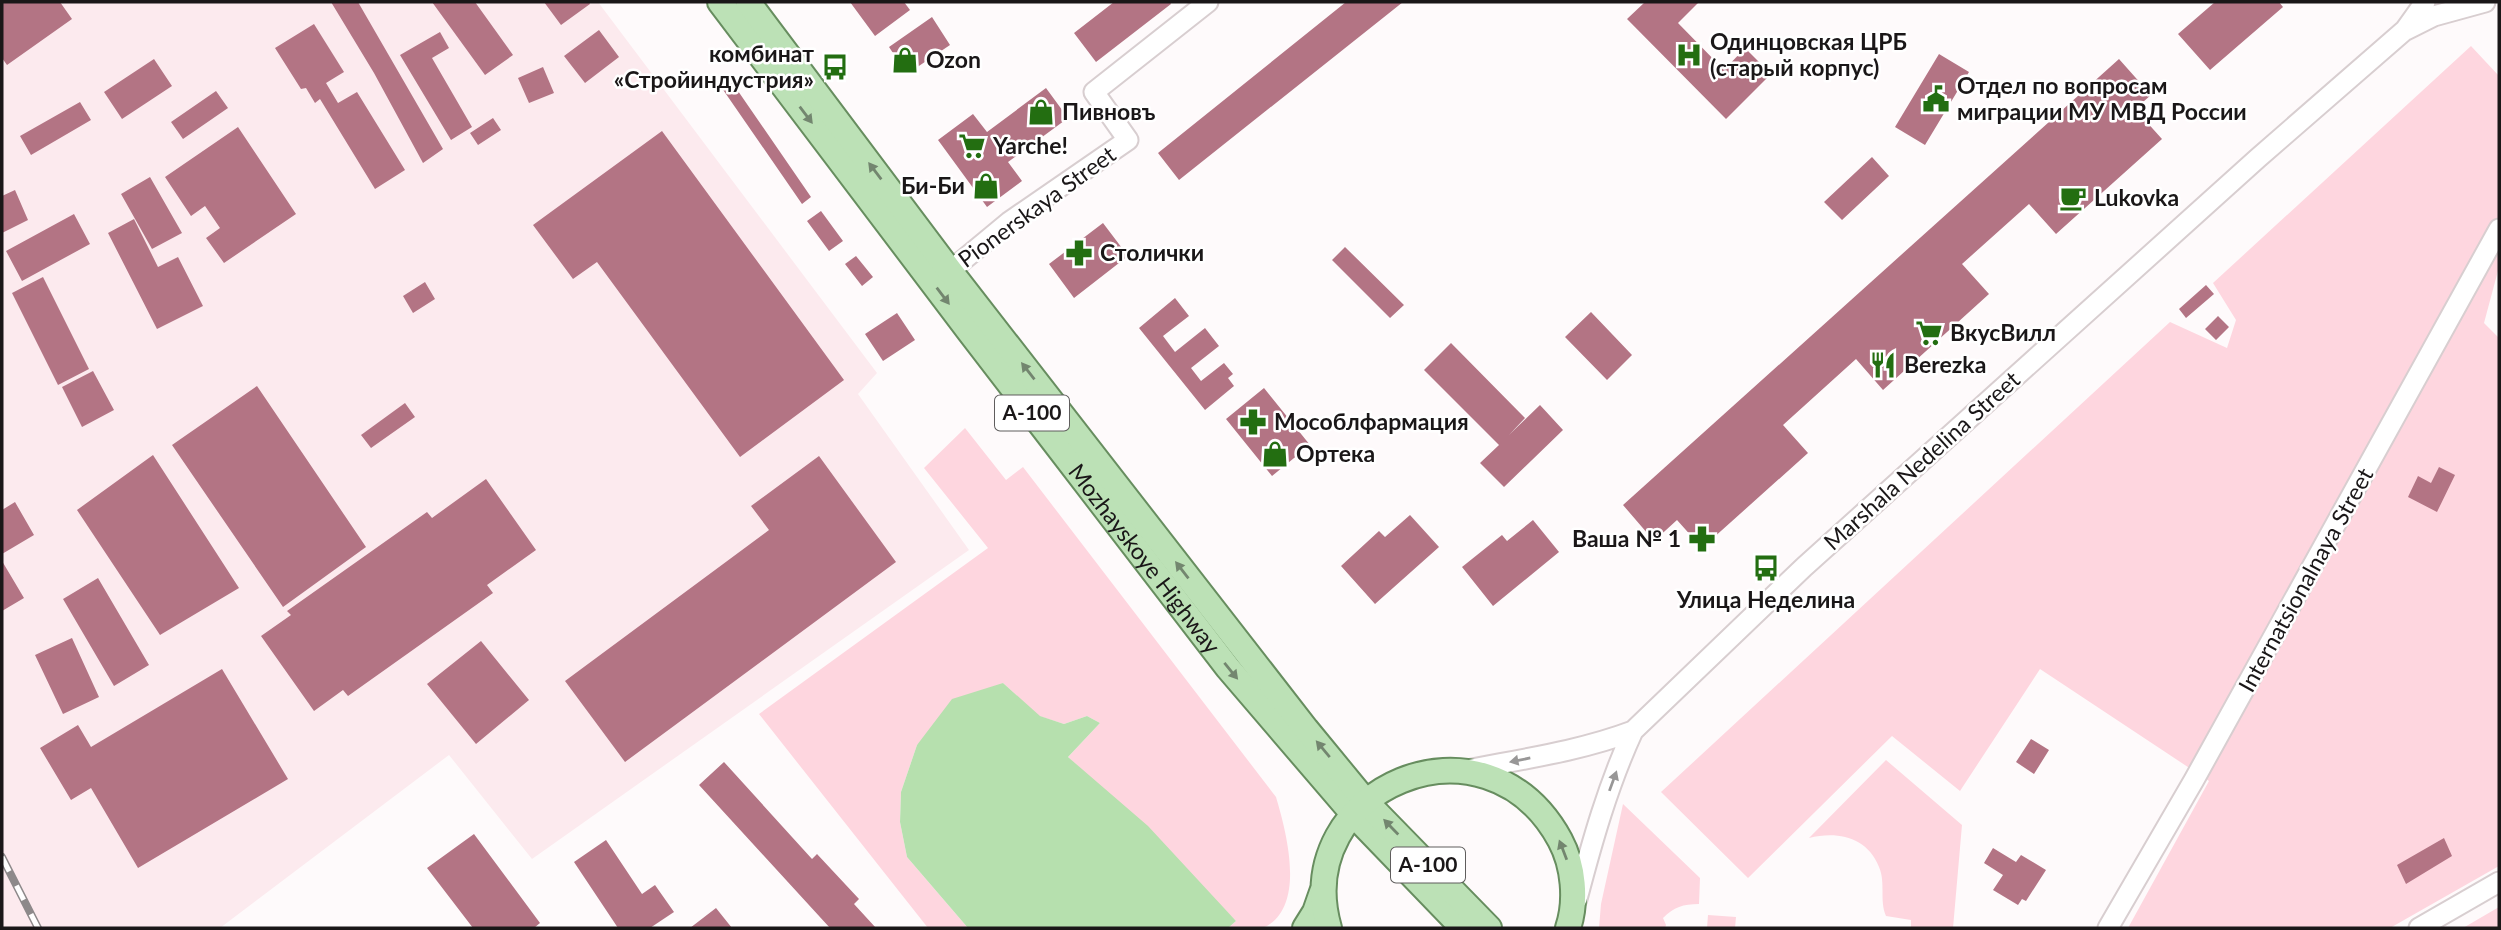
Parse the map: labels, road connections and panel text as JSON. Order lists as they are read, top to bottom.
{
  "streets": {
    "main road": ["А-100", "Mozhayskoye Highway"],
    "street": ["Pionerskaya Street", "Marshala Nedelina Street", "Internatsionalnaya Street"]
  },
  "crossings": [
    ["Pionerskaya Street", "Mozhayskoye Highway"]
  ],
  "places": {
    "hospital": ["Одинцовская ЦРБ (старый корпус)"],
    "shop": [
      "Ozon",
      "Пивновъ",
      "Би-Би",
      "Ортека"
    ],
    "bus stop": ["комбинат «Стройиндустрия»", "Улица Неделина"],
    "public building": ["Отдел по вопросам миграции МУ МВД России"],
    "supermarket": ["Yarche!", "ВкусВилл"],
    "cafe": ["Lukovka"],
    "pharmacy": ["Столички", "Мособлфармация", "Ваша № 1"],
    "restaurant": ["Berezka"]
  }
}
